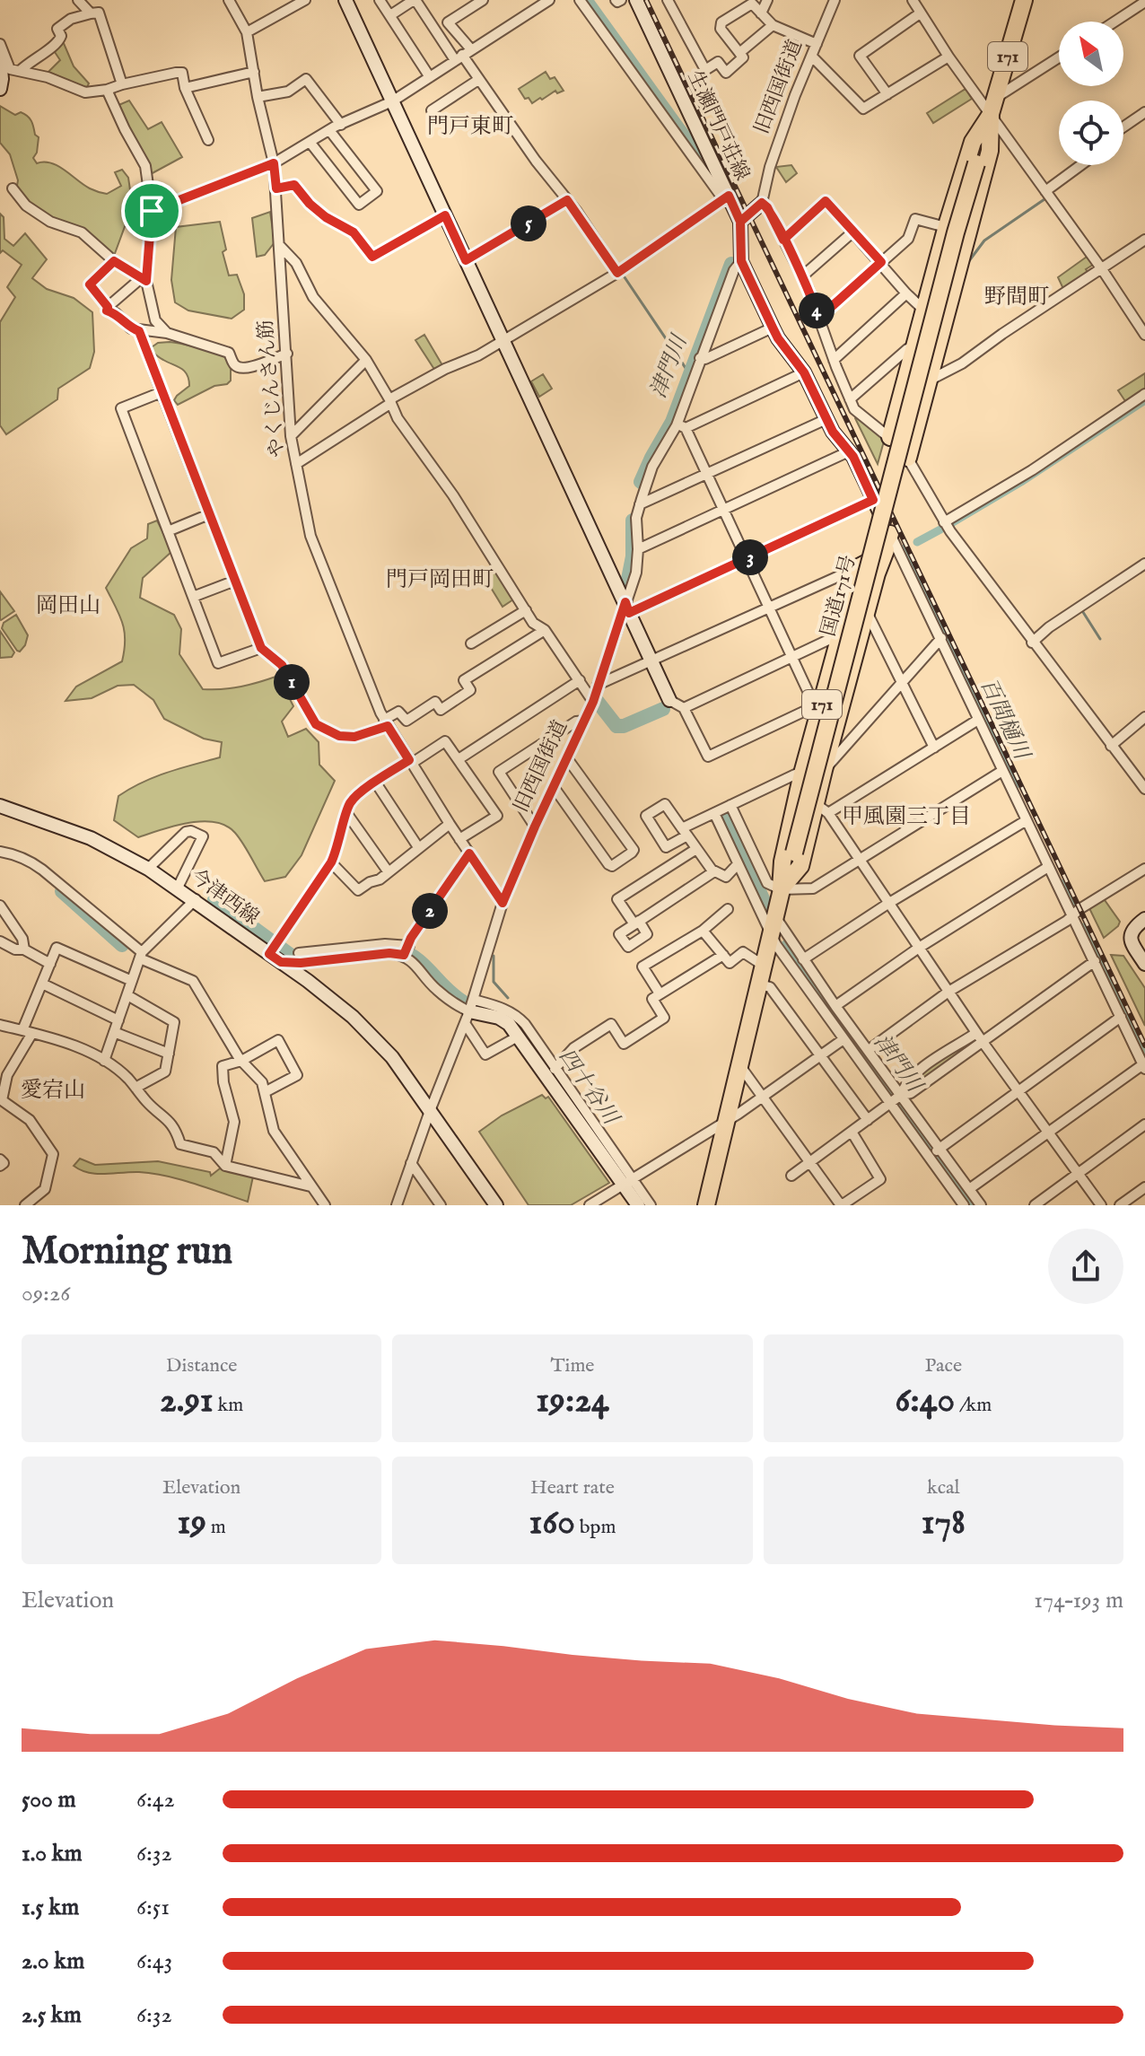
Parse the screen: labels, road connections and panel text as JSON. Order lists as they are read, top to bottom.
{
  "streets": {
    "highway": ["171", "国道171号"],
    "street": [
      "旧西国街道",
      "生瀬門戸荘線",
      "やくじんさん筋",
      "今津西線"
    ]
  },
  "crossings": [
    ["171", "生瀬門戸荘線"],
    ["171", "国道171号"],
    ["旧西国街道", "やくじんさん筋"],
    ["旧西国街道", "今津西線"]
  ],
  "districts": [
    "門戸東町",
    "野間町",
    "門戸岡田町",
    "岡田山",
    "甲風園三丁目",
    "愛宕山"
  ],
  "water": ["津門川", "百間樋川", "四十谷川"],
  "north": "top left",
  "page": {
    "pins": [
      "5",
      "4",
      "3",
      "1",
      "2"
    ],
    "heading": ["Morning run", "09:26"],
    "stats": [
      ["Distance", "2.91 km"],
      ["Time", "19:24"],
      ["Pace", "6:40 /km"],
      ["Elevation", "19 m"],
      ["Heart rate", "160 bpm"],
      ["kcal", "178"]
    ],
    "chart": ["Elevation", "174–193 m"],
    "list": [
      {
        "name": "500 m",
        "note": "6:42"
      },
      {
        "name": "1.0 km",
        "note": "6:32"
      },
      {
        "name": "1.5 km",
        "note": "6:51"
      },
      {
        "name": "2.0 km",
        "note": "6:43"
      },
      {
        "name": "2.5 km",
        "note": "6:32"
      }
    ]
  }
}
